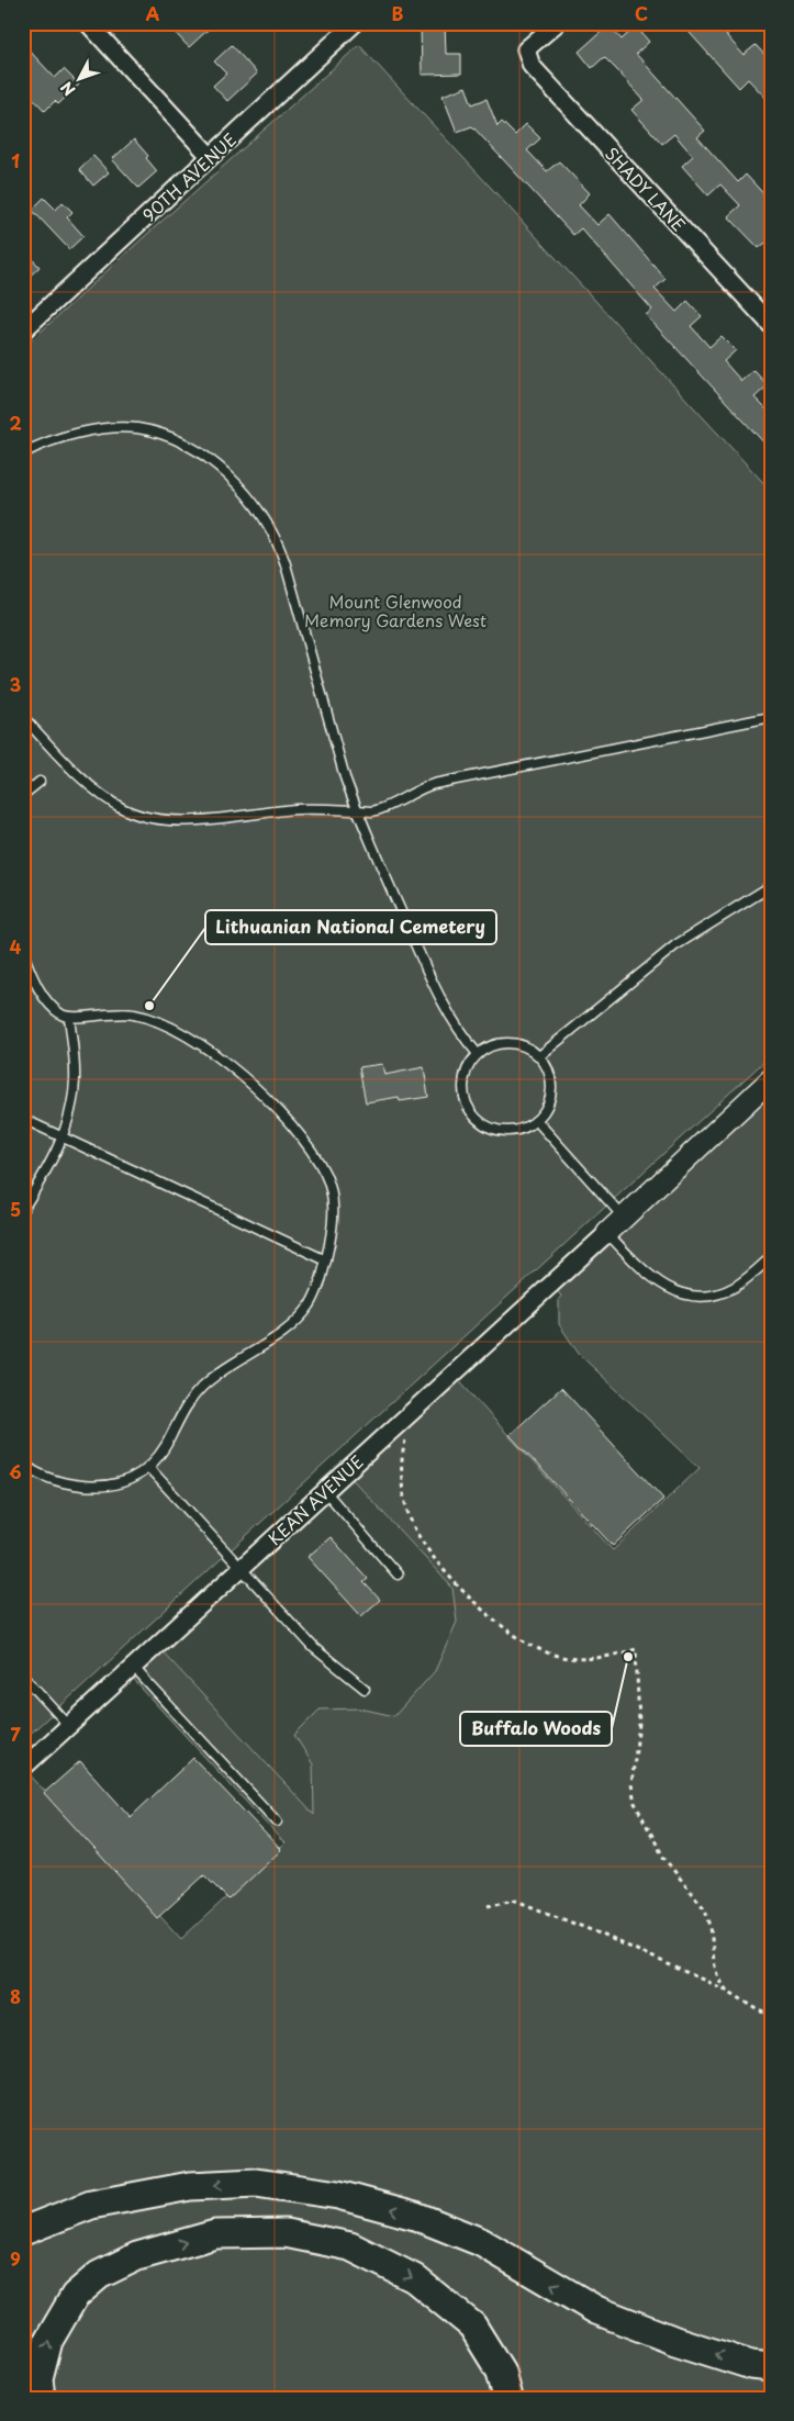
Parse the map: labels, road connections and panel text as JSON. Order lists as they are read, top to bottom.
{
  "streets": {
    "street": ["90TH AVENUE", "SHADY LANE", "KEAN AVENUE"]
  },
  "parks": ["Mount Glenwood Memory Gardens West"],
  "places": ["Lithuanian National Cemetery", "Buffalo Woods"],
  "north": "bottom left",
  "grid": {
    "columns": ["A", "B", "C"],
    "rows": [
      "1",
      "2",
      "3",
      "4",
      "5",
      "6",
      "7",
      "8",
      "9"
    ]
  }
}
